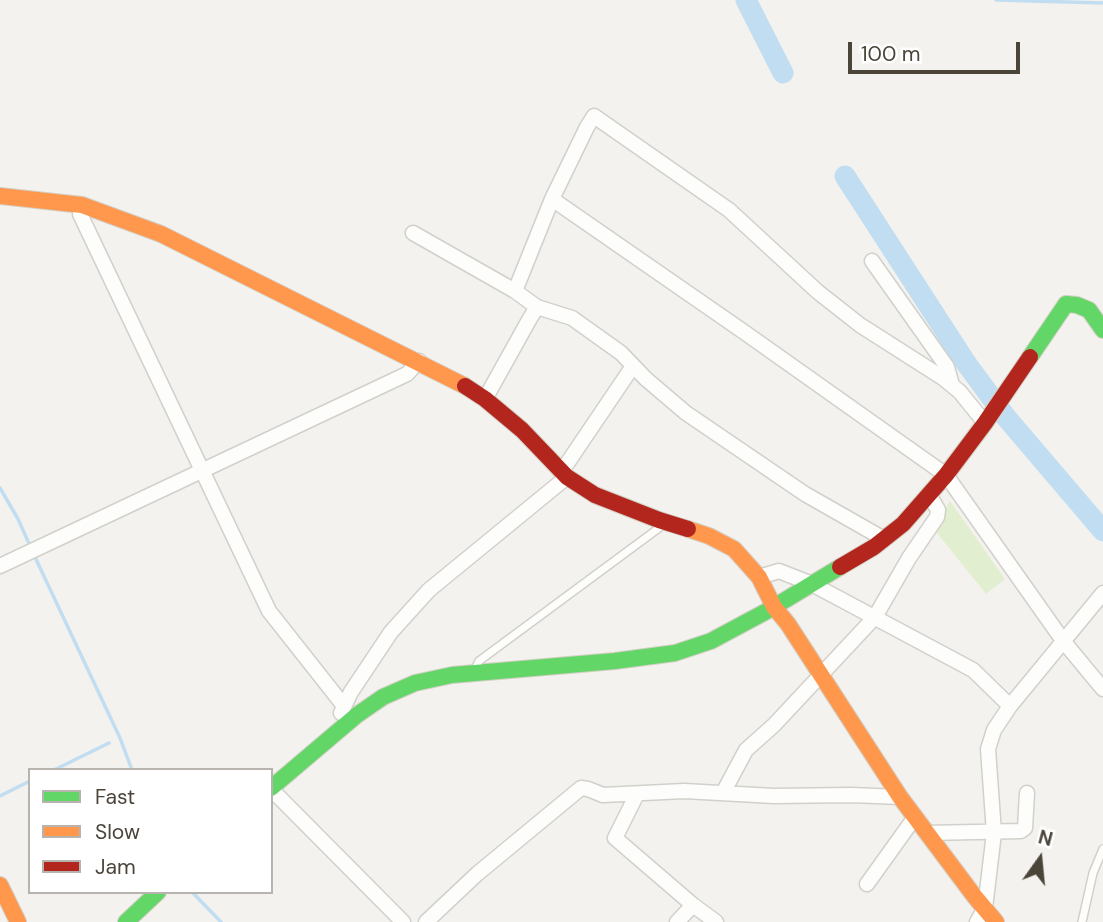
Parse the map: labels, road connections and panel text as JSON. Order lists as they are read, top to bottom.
{
  "legend": ["Fast", "Slow", "Jam"],
  "scale_bar": "100 m",
  "north": "top"
}
